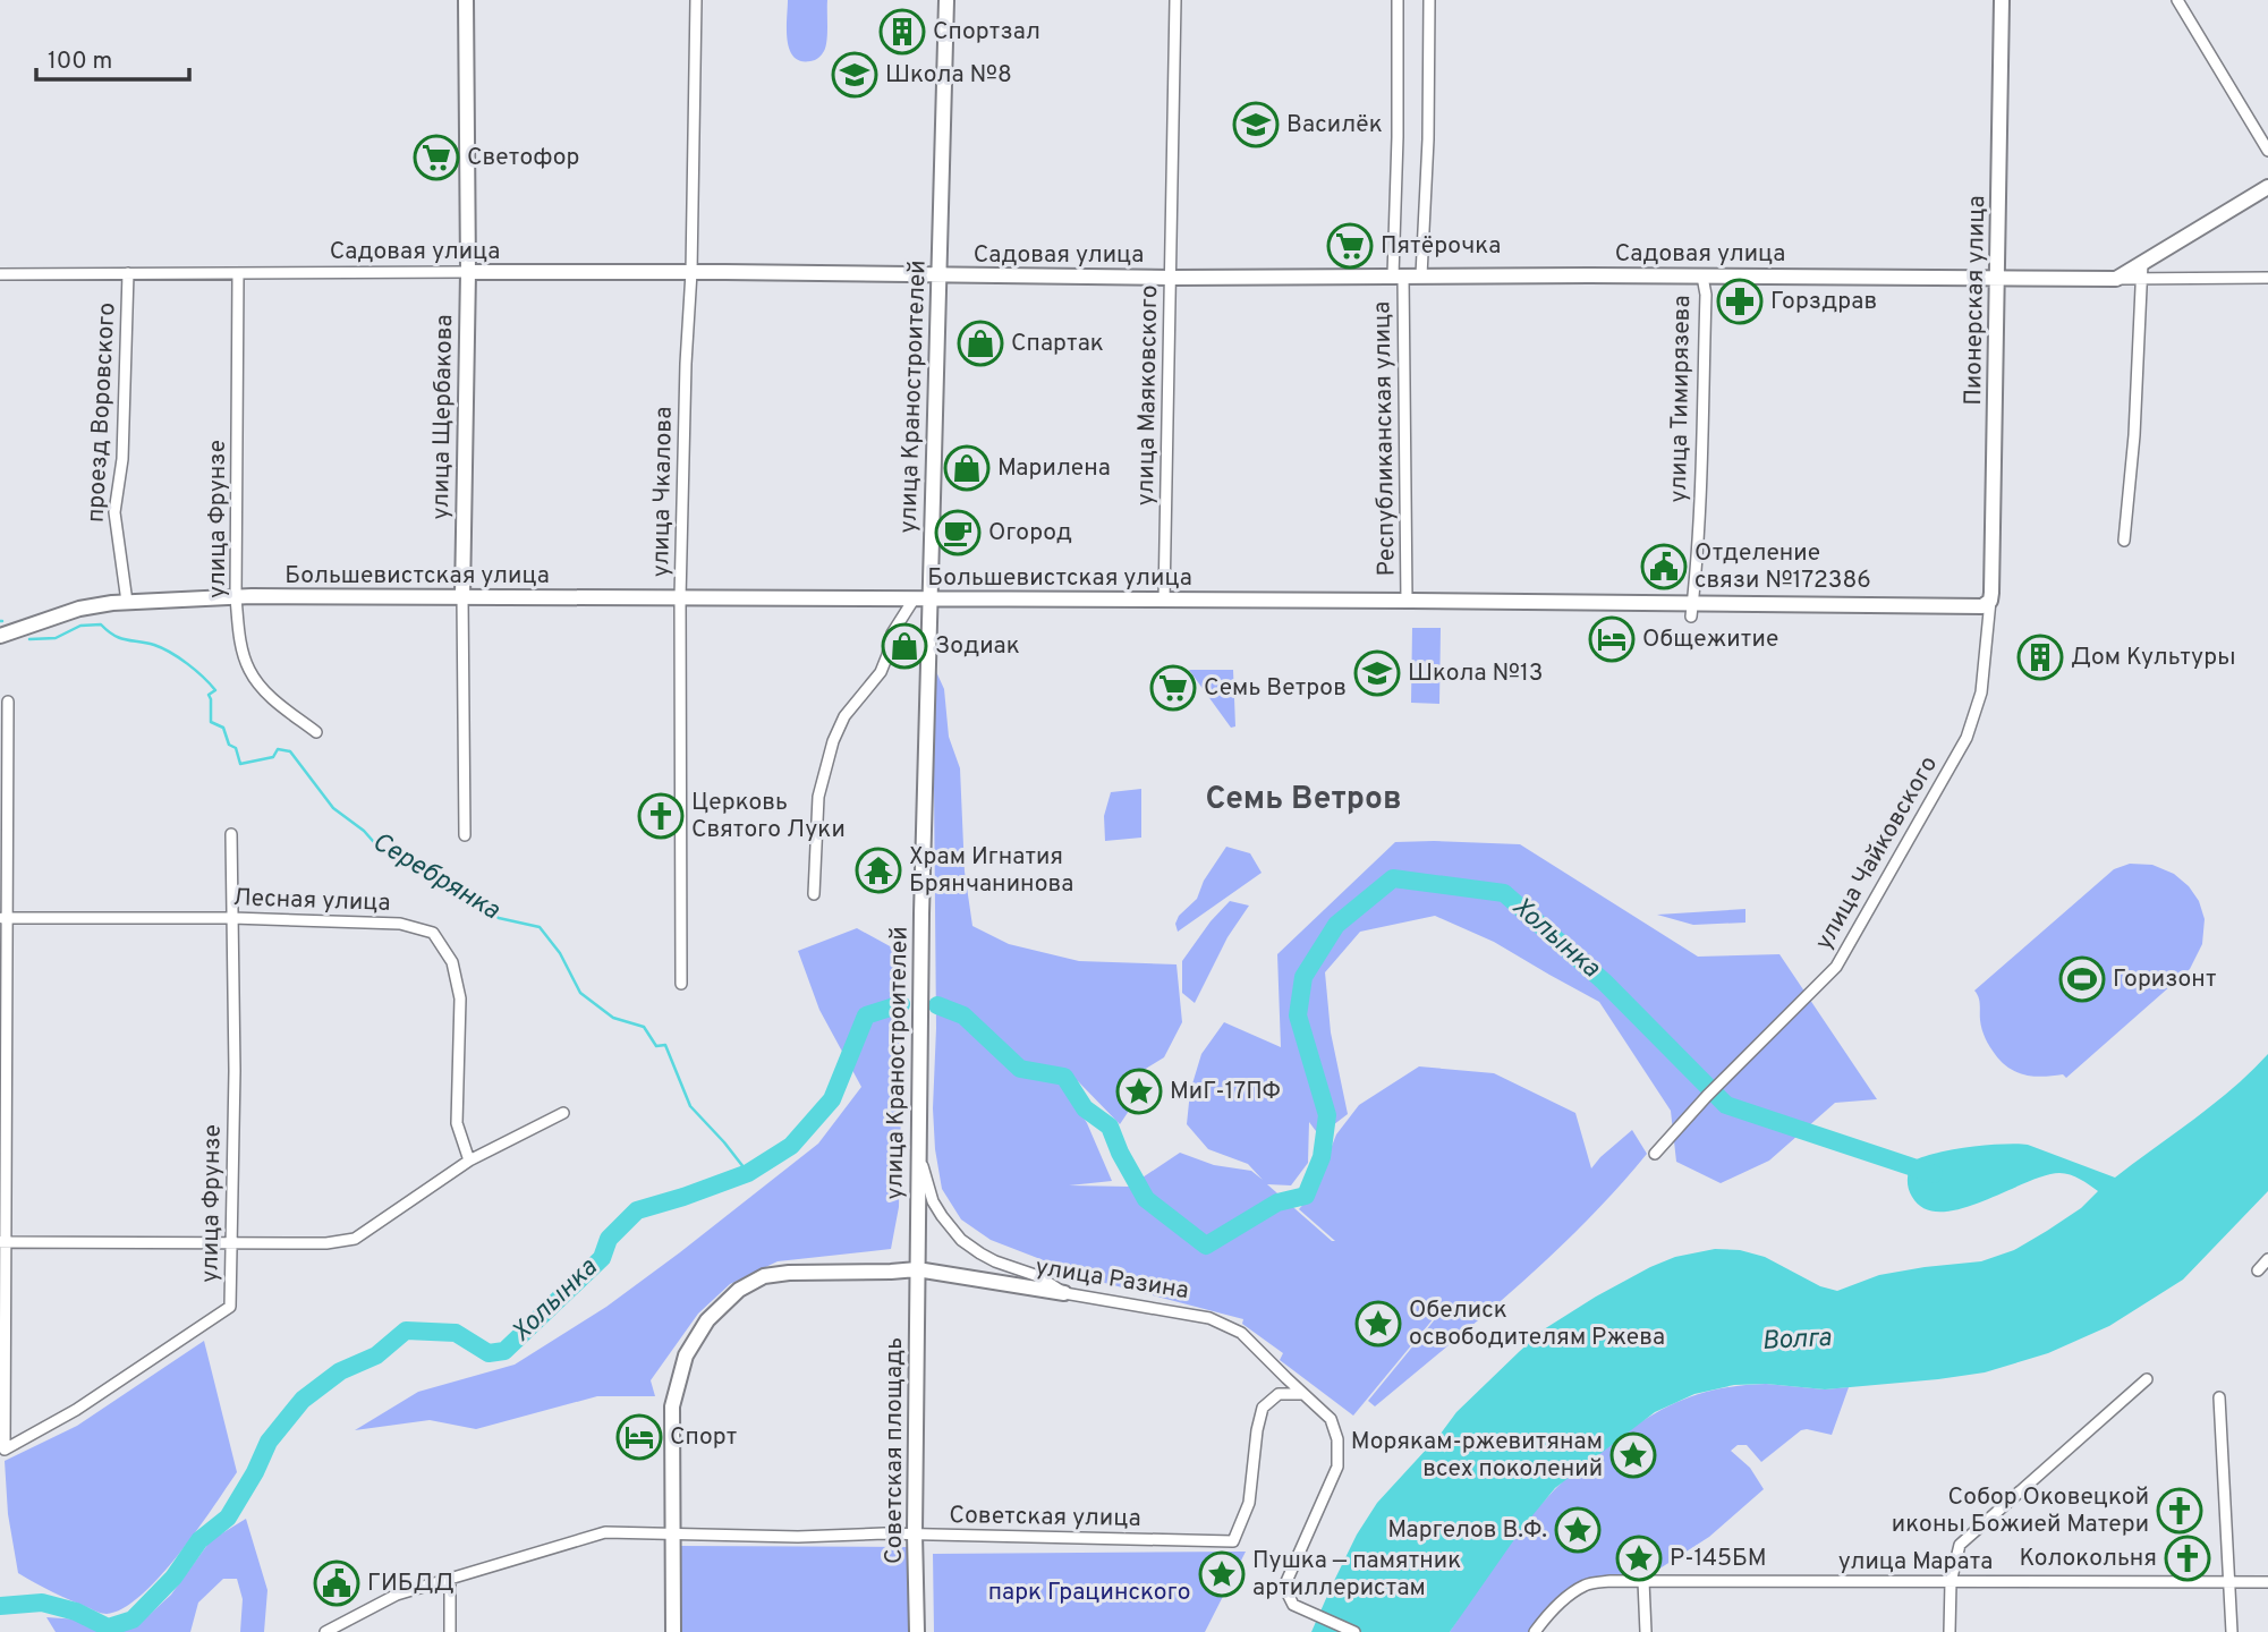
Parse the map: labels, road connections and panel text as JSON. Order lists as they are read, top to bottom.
{
  "streets": {
    "street": [
      "Садовая улица",
      "Пионерская улица",
      "улица Маяковского",
      "улица Краностроителей",
      "улица Тимирязева",
      "проезд Воровского",
      "улица Щербакова",
      "Республиканская улица",
      "улица Чкалова",
      "улица Фрунзе",
      "Большевистская улица",
      "улица Чайковского",
      "Лесная улица",
      "улица Разина",
      "Советская площадь",
      "Советская улица",
      "улица Марата"
    ]
  },
  "crossings": [
    ["Садовая улица", "Пионерская улица"],
    ["Садовая улица", "улица Маяковского"],
    ["Садовая улица", "улица Краностроителей"],
    ["Садовая улица", "улица Тимирязева"],
    ["Садовая улица", "проезд Воровского"],
    ["Садовая улица", "улица Щербакова"],
    ["Садовая улица", "Республиканская улица"],
    ["Садовая улица", "улица Чкалова"],
    ["Садовая улица", "улица Фрунзе"],
    ["Пионерская улица", "Большевистская улица"],
    ["Пионерская улица", "улица Чайковского"],
    ["улица Маяковского", "Большевистская улица"],
    ["улица Краностроителей", "Большевистская улица"],
    ["улица Краностроителей", "улица Разина"],
    ["улица Краностроителей", "Советская площадь"],
    ["улица Тимирязева", "Большевистская улица"],
    ["проезд Воровского", "Большевистская улица"],
    ["улица Щербакова", "Большевистская улица"],
    ["Республиканская улица", "Большевистская улица"],
    ["улица Чкалова", "Большевистская улица"],
    ["улица Фрунзе", "Большевистская улица"],
    ["улица Фрунзе", "Лесная улица"],
    ["Большевистская улица", "улица Чайковского"],
    ["улица Разина", "Советская площадь"],
    ["улица Разина", "Советская улица"],
    ["Советская площадь", "Советская улица"]
  ],
  "districts": ["Семь Ветров"],
  "water": ["Серебрянка", "Холынка", "Волга"],
  "parks": ["парк Грацинского"],
  "places": {
    "building": ["Спортзал", "Дом Культуры"],
    "school or university": ["Школа №8", "Василёк", "Школа №13"],
    "supermarket": ["Светофор", "Пятёрочка", "Семь Ветров"],
    "pharmacy": ["Горздрав"],
    "shop": ["Спартак", "Марилена", "Зодиак"],
    "cafe": ["Огород"],
    "public building": ["Отделение связи №172386", "ГИБДД"],
    "hotel": ["Общежитие", "Спорт"],
    "church": ["Церковь Святого Луки", "Собор Оковецкой иконы Божией Матери", "Колокольня"],
    "temple": ["Храм Игнатия Брянчанинова"],
    "sports": ["Горизонт"],
    "place": [
      "МиГ-17ПФ",
      "Обелиск освободителям Ржева",
      "Морякам-ржевитянам всех поколений",
      "Маргелов В.Ф.",
      "Р-145БМ",
      "Пушка — памятник артиллеристам"
    ]
  },
  "scale_bar": "100 m"
}
